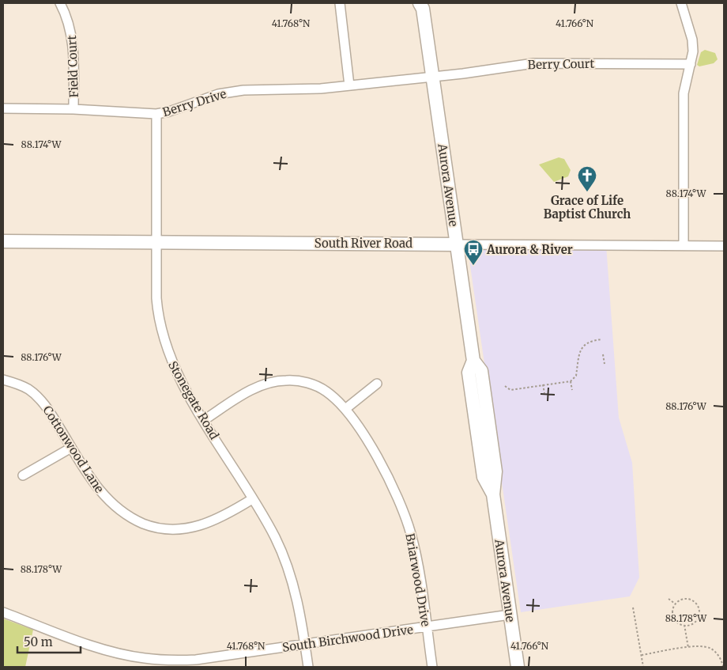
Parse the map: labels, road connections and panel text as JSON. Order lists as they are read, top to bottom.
{
  "streets": {
    "main road": ["Aurora Avenue", "South River Road"],
    "street": [
      "Berry Court",
      "Field Court",
      "Berry Drive",
      "Stonegate Road",
      "Cottonwood Lane",
      "Briarwood Drive",
      "South Birchwood Drive"
    ]
  },
  "crossings": [
    ["Berry Court", "Berry Drive"],
    ["Berry Court", "Aurora Avenue"],
    ["Field Court", "Berry Drive"],
    ["Berry Drive", "Aurora Avenue"],
    ["Berry Drive", "Stonegate Road"],
    ["Aurora Avenue", "South River Road"],
    ["Aurora Avenue", "South Birchwood Drive"],
    ["South River Road", "Stonegate Road"],
    ["Stonegate Road", "Cottonwood Lane"],
    ["Stonegate Road", "Briarwood Drive"],
    ["Stonegate Road", "South Birchwood Drive"],
    ["Briarwood Drive", "South Birchwood Drive"]
  ],
  "places": {
    "church": ["Grace of Life Baptist Church"],
    "bus stop": ["Aurora & River"]
  },
  "scale_bar": "50 m",
  "coordinates": [
    "41.768°N",
    "41.766°N",
    "88.174°W",
    "88.176°W",
    "88.178°W"
  ]
}
